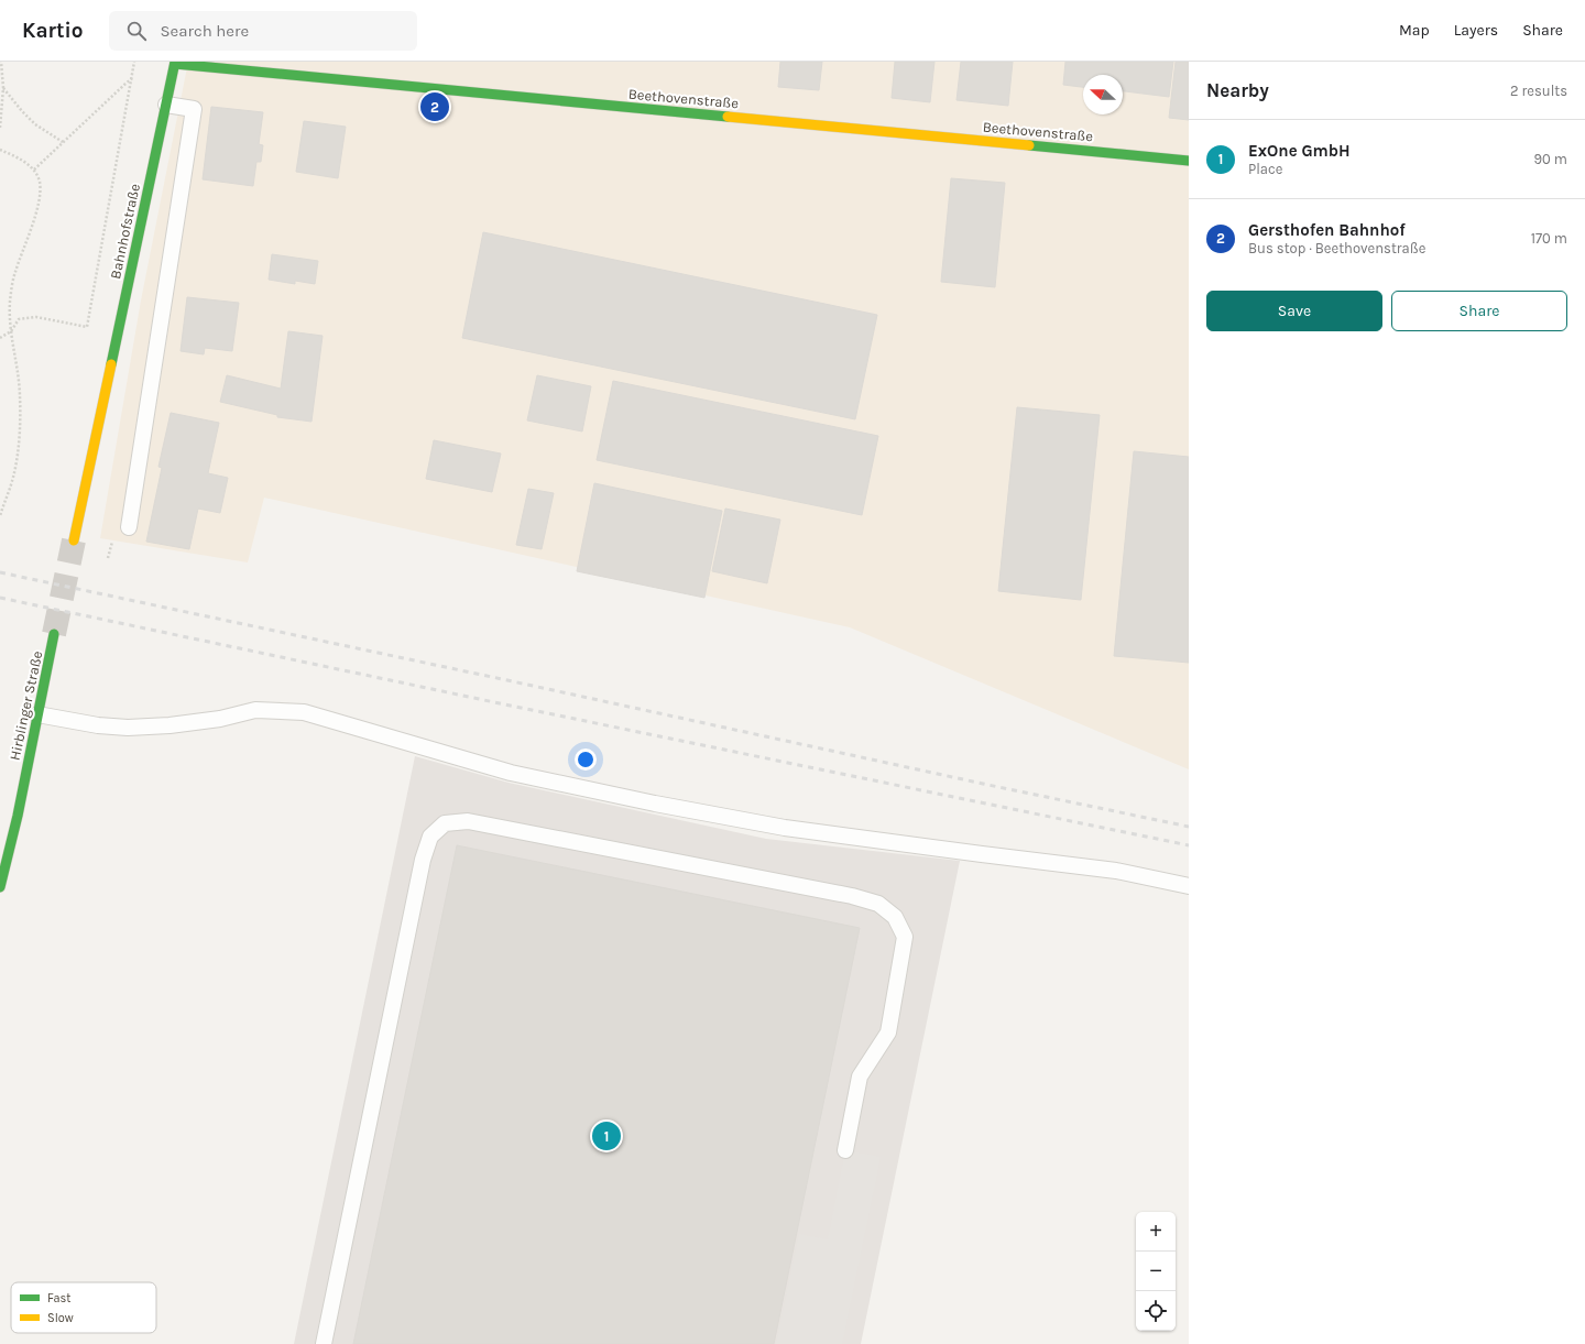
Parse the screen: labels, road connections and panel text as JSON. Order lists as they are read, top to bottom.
{
  "streets": {
    "street": ["Beethovenstraße", "Bahnhofstraße", "Hirblinger Straße"]
  },
  "crossings": [
    ["Beethovenstraße", "Bahnhofstraße"]
  ],
  "legend": ["Fast", "Slow"],
  "north": "left",
  "page": {
    "header": "Kartio",
    "search": "Search here",
    "nav": ["Map", "Layers", "Share"],
    "heading": ["Nearby", "2 results"],
    "pins": ["2", "1"],
    "list": [
      {
        "mark": "1",
        "name": "ExOne GmbH",
        "note": "Place",
        "value": "90 m"
      },
      {
        "mark": "2",
        "name": "Gersthofen Bahnhof",
        "note": "Bus stop · Beethovenstraße",
        "value": "170 m"
      }
    ],
    "buttons": ["Save", "Share"],
    "map_buttons": ["+", "−"]
  }
}
